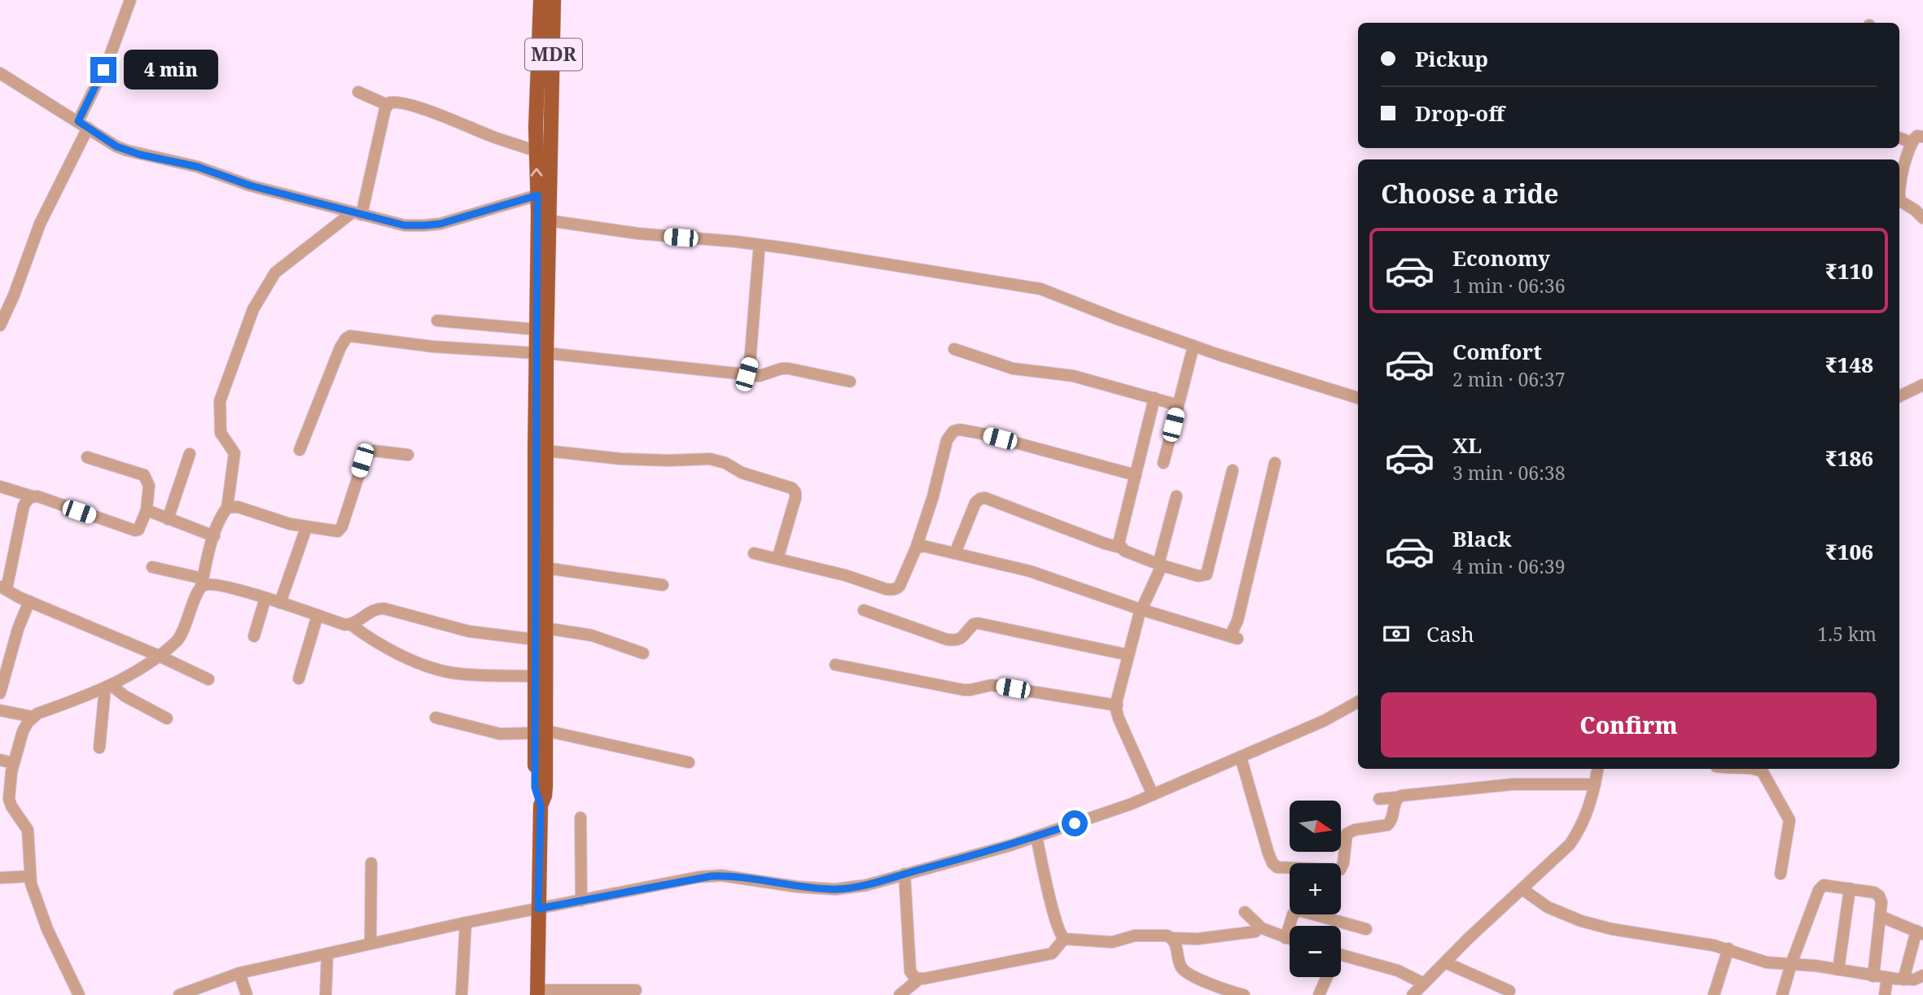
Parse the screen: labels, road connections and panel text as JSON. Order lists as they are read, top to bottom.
{
  "streets": {
    "main road": ["MDR"]
  },
  "north": "right",
  "page": {
    "banner": ["Pickup", "Drop-off"],
    "bubble": "4 min",
    "heading": "Choose a ride",
    "list": [
      {
        "name": "Economy",
        "note": "1 min · 06:36",
        "value": "₹110"
      },
      {
        "name": "Comfort",
        "note": "2 min · 06:37",
        "value": "₹148"
      },
      {
        "name": "XL",
        "note": "3 min · 06:38",
        "value": "₹186"
      },
      {
        "name": "Black",
        "note": "4 min · 06:39",
        "value": "₹106"
      }
    ],
    "pay": ["Cash", "1.5 km"],
    "buttons": "Confirm",
    "map_buttons": ["+", "−"]
  }
}
